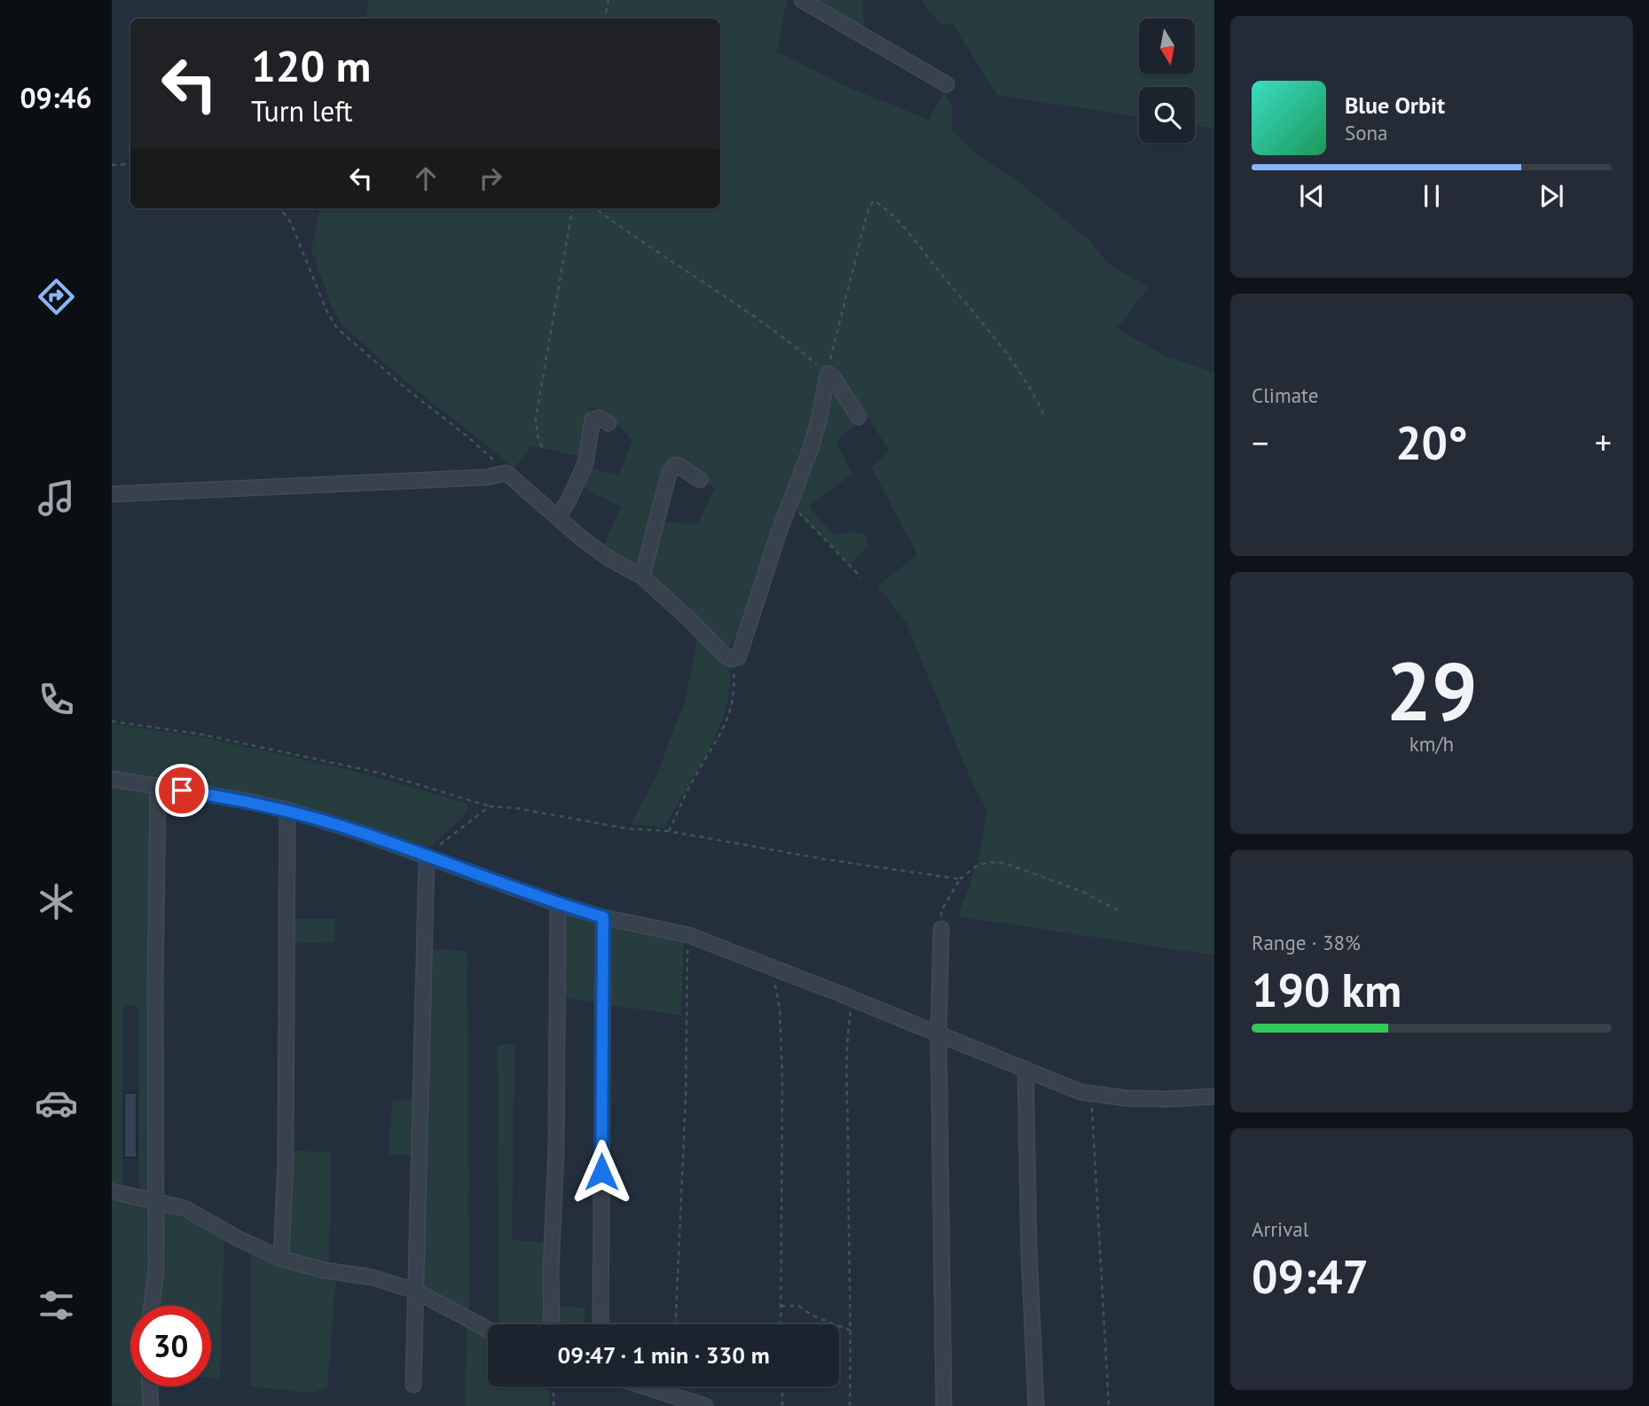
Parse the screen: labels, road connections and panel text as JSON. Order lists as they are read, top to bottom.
{
  "north": "bottom",
  "page": {
    "tabs": "09:46",
    "turn": ["120 m", "Turn left"],
    "song": ["Blue Orbit", "Sona"],
    "tile": [
      "Climate",
      ["29", "km/h"],
      ["Range · 38%", "190 km"],
      ["Arrival", "09:47"]
    ],
    "heat": ["−", "20°", "+"],
    "limit": "30",
    "trip": "09:47 · 1 min · 330 m"
  }
}
